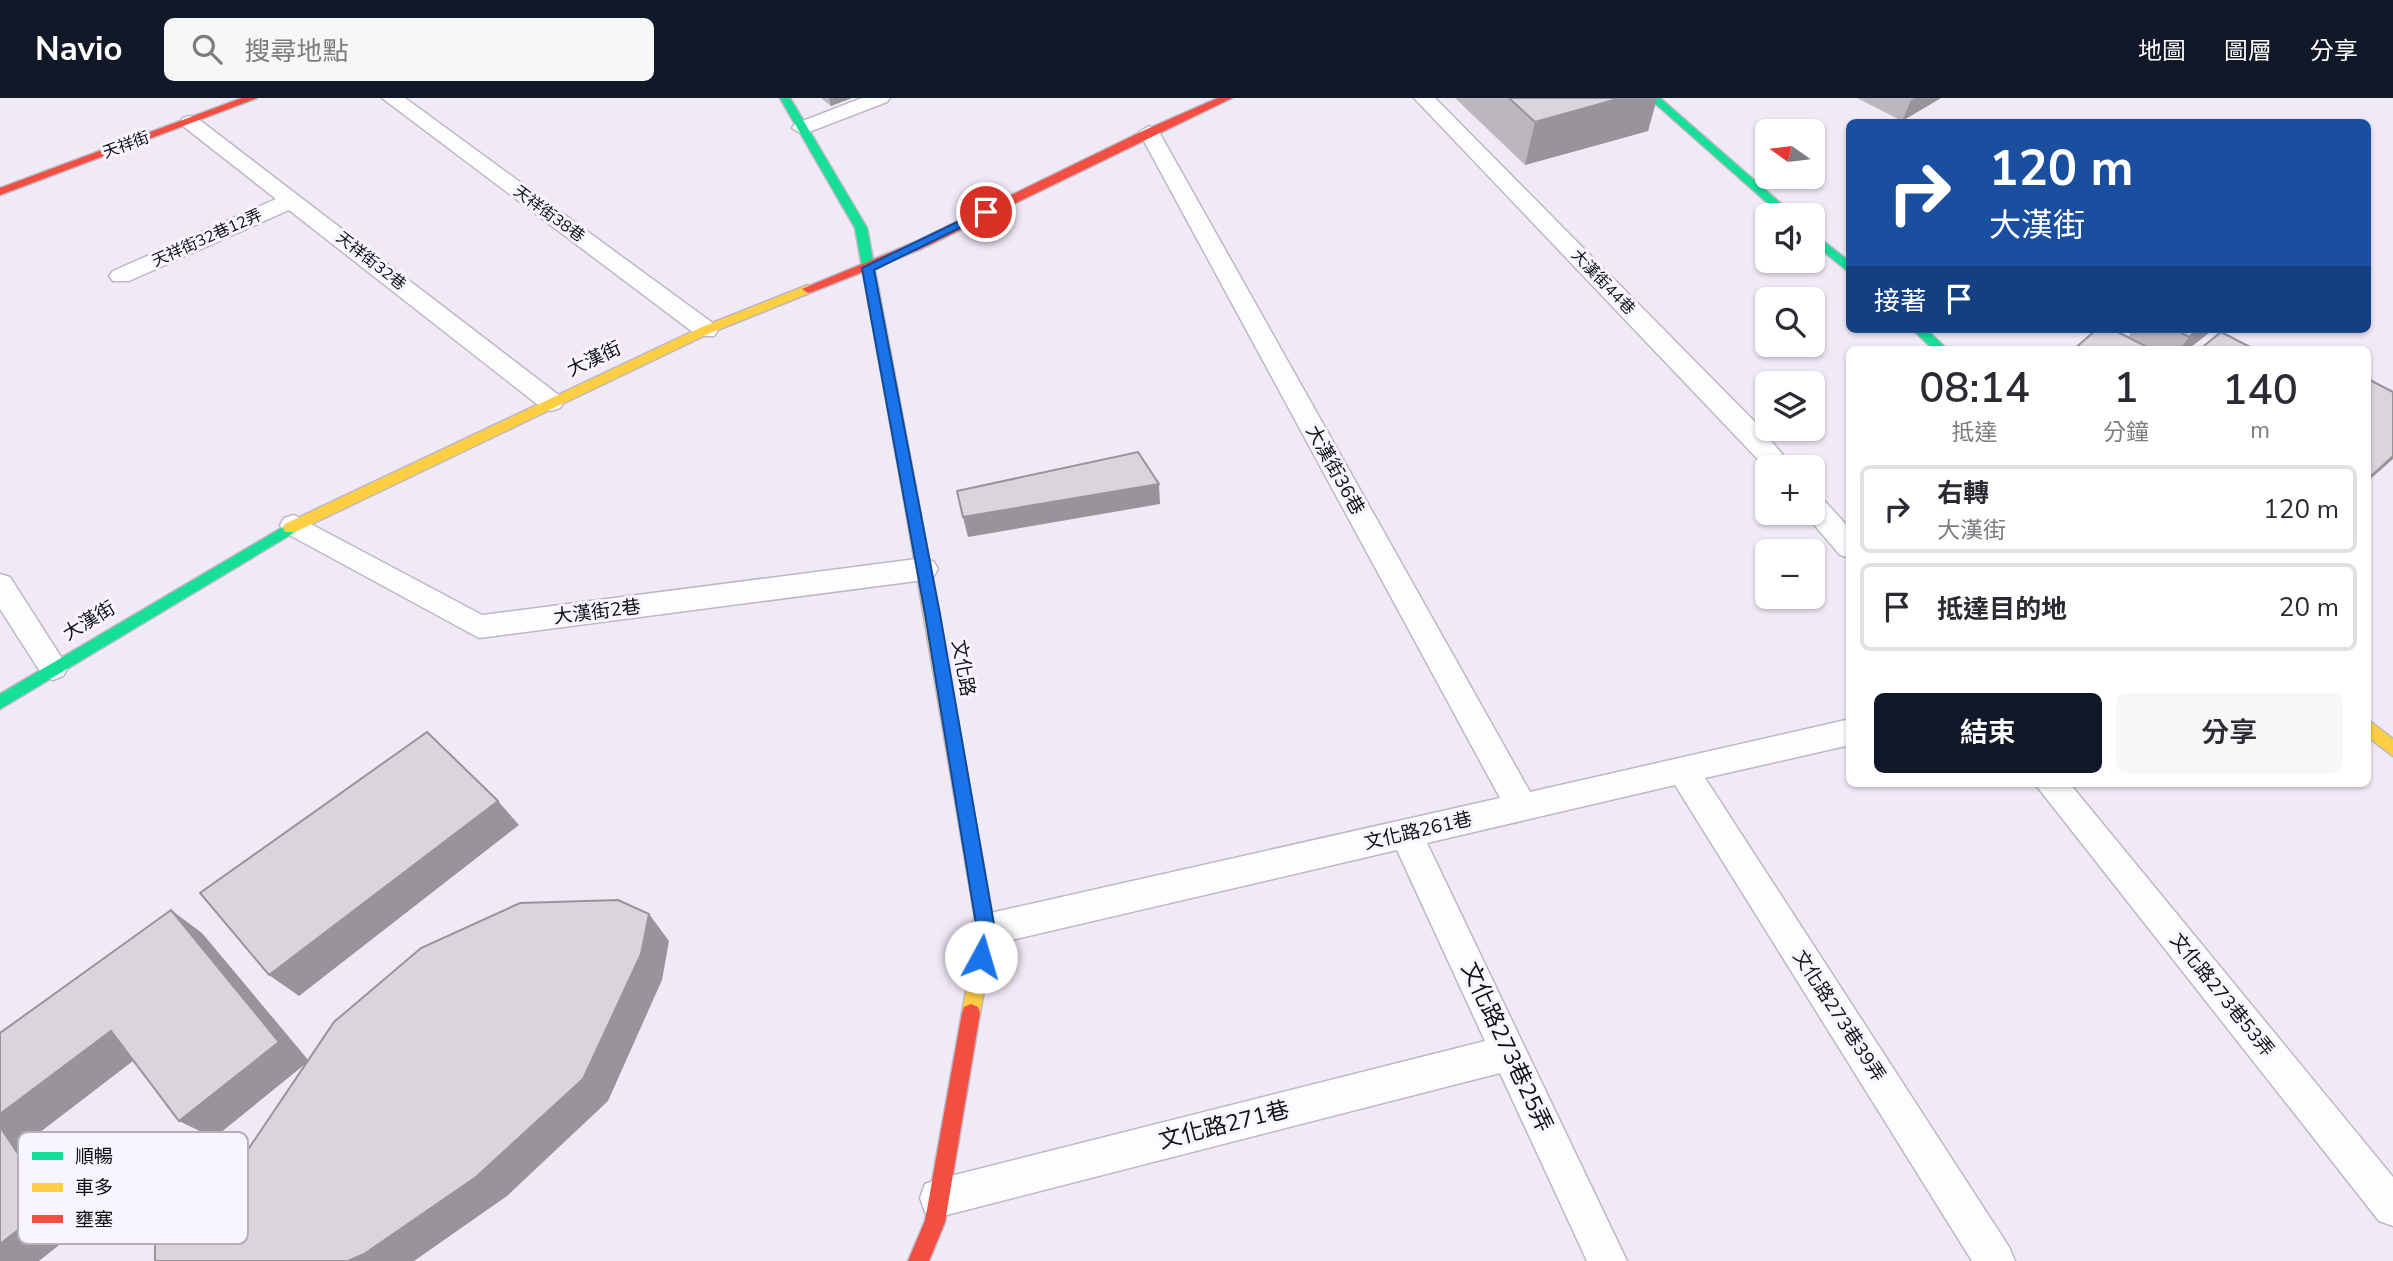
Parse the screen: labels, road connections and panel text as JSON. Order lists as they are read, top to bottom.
{
  "streets": {
    "street": ["天祥街", "大漢街", "文化路"],
    "lane": [
      "天祥街38巷",
      "天祥街32巷12弄",
      "天祥街32巷",
      "大漢街44巷",
      "大漢街36巷",
      "大漢街2巷",
      "文化路261巷",
      "文化路273巷53弄",
      "文化路273巷39弄",
      "文化路273巷25弄",
      "文化路271巷"
    ]
  },
  "crossings": [
    ["天祥街", "天祥街32巷"],
    ["天祥街38巷", "大漢街"],
    ["天祥街32巷12弄", "天祥街32巷"],
    ["天祥街32巷", "大漢街"],
    ["大漢街", "大漢街36巷"],
    ["大漢街", "大漢街2巷"],
    ["大漢街", "文化路"],
    ["大漢街36巷", "文化路261巷"],
    ["大漢街2巷", "文化路"],
    ["文化路", "文化路261巷"],
    ["文化路", "文化路271巷"],
    ["文化路261巷", "文化路273巷39弄"],
    ["文化路261巷", "文化路273巷25弄"],
    ["文化路273巷25弄", "文化路271巷"]
  ],
  "legend": ["順暢", "車多", "壅塞"],
  "north": "left",
  "page": {
    "header": "Navio",
    "search": "搜尋地點",
    "nav": ["地圖", "圖層", "分享"],
    "map_buttons": ["+", "−"],
    "turn": ["120 m", "大漢街"],
    "then": "接著",
    "eta": [
      "08:14",
      "抵達",
      "1",
      "分鐘",
      "140",
      "m"
    ],
    "list": [
      {
        "name": "右轉",
        "note": "大漢街",
        "value": "120 m"
      },
      {
        "name": "抵達目的地",
        "value": "20 m"
      }
    ],
    "buttons": ["結束", "分享"]
  }
}
